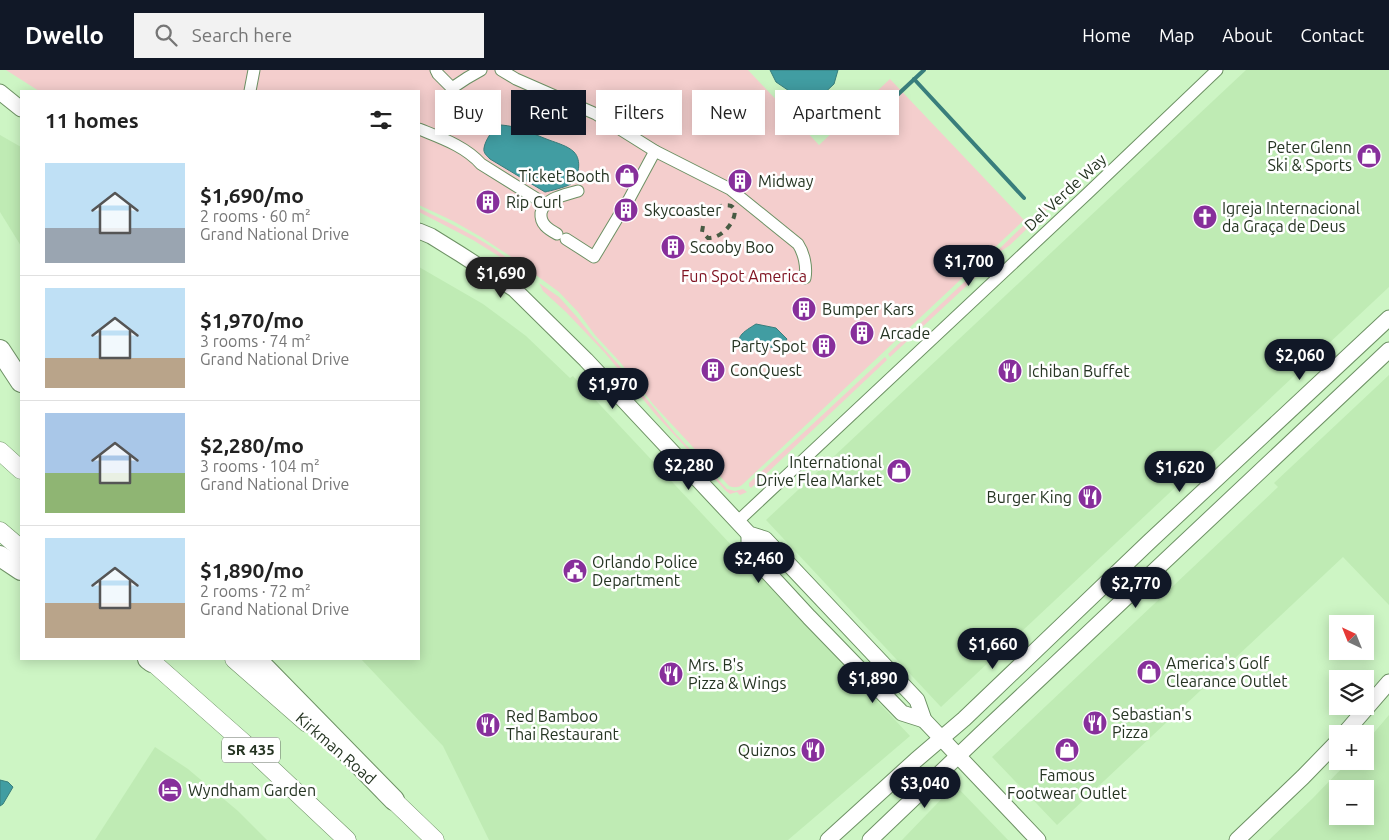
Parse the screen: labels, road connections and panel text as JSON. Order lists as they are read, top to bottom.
{
  "streets": {
    "main road": ["Kirkman Road", "SR 435"],
    "street": ["Del Verde Way"]
  },
  "parks": ["Fun Spot America"],
  "places": {
    "shop": [
      "Peter Glenn Ski & Sports",
      "Ticket Booth",
      "International Drive Flea Market",
      "America's Golf Clearance Outlet",
      "Famous Footwear Outlet"
    ],
    "building": [
      "Midway",
      "Rip Curl",
      "Skycoaster",
      "Scooby Boo",
      "Bumper Kars",
      "Arcade",
      "Party Spot",
      "ConQuest"
    ],
    "church": ["Igreja Internacional da Graça de Deus"],
    "restaurant": [
      "Ichiban Buffet",
      "Burger King",
      "Mrs. B's Pizza & Wings",
      "Sebastian's Pizza",
      "Red Bamboo Thai Restaurant",
      "Quiznos"
    ],
    "public building": ["Orlando Police Department"],
    "hotel": ["Wyndham Garden"]
  },
  "north": "top left",
  "page": {
    "header": "Dwello",
    "search": "Search here",
    "nav": [
      "Home",
      "Map",
      "About",
      "Contact"
    ],
    "chip": [
      "Buy",
      "Rent",
      "Filters",
      "New",
      "Apartment"
    ],
    "heading": "11 homes",
    "list": [
      {
        "name": "$1,690/mo",
        "note": "2 rooms · 60 m² · Grand National Drive"
      },
      {
        "name": "$1,970/mo",
        "note": "3 rooms · 74 m² · Grand National Drive"
      },
      {
        "name": "$2,280/mo",
        "note": "3 rooms · 104 m² · Grand National Drive"
      },
      {
        "name": "$1,890/mo",
        "note": "2 rooms · 72 m² · Grand National Drive"
      }
    ],
    "price": [
      "$1,700",
      "$1,690",
      "$2,060",
      "$1,970",
      "$2,280",
      "$1,620",
      "$2,460",
      "$2,770",
      "$1,660",
      "$1,890",
      "$3,040"
    ],
    "map_buttons": ["+", "−"]
  }
}
